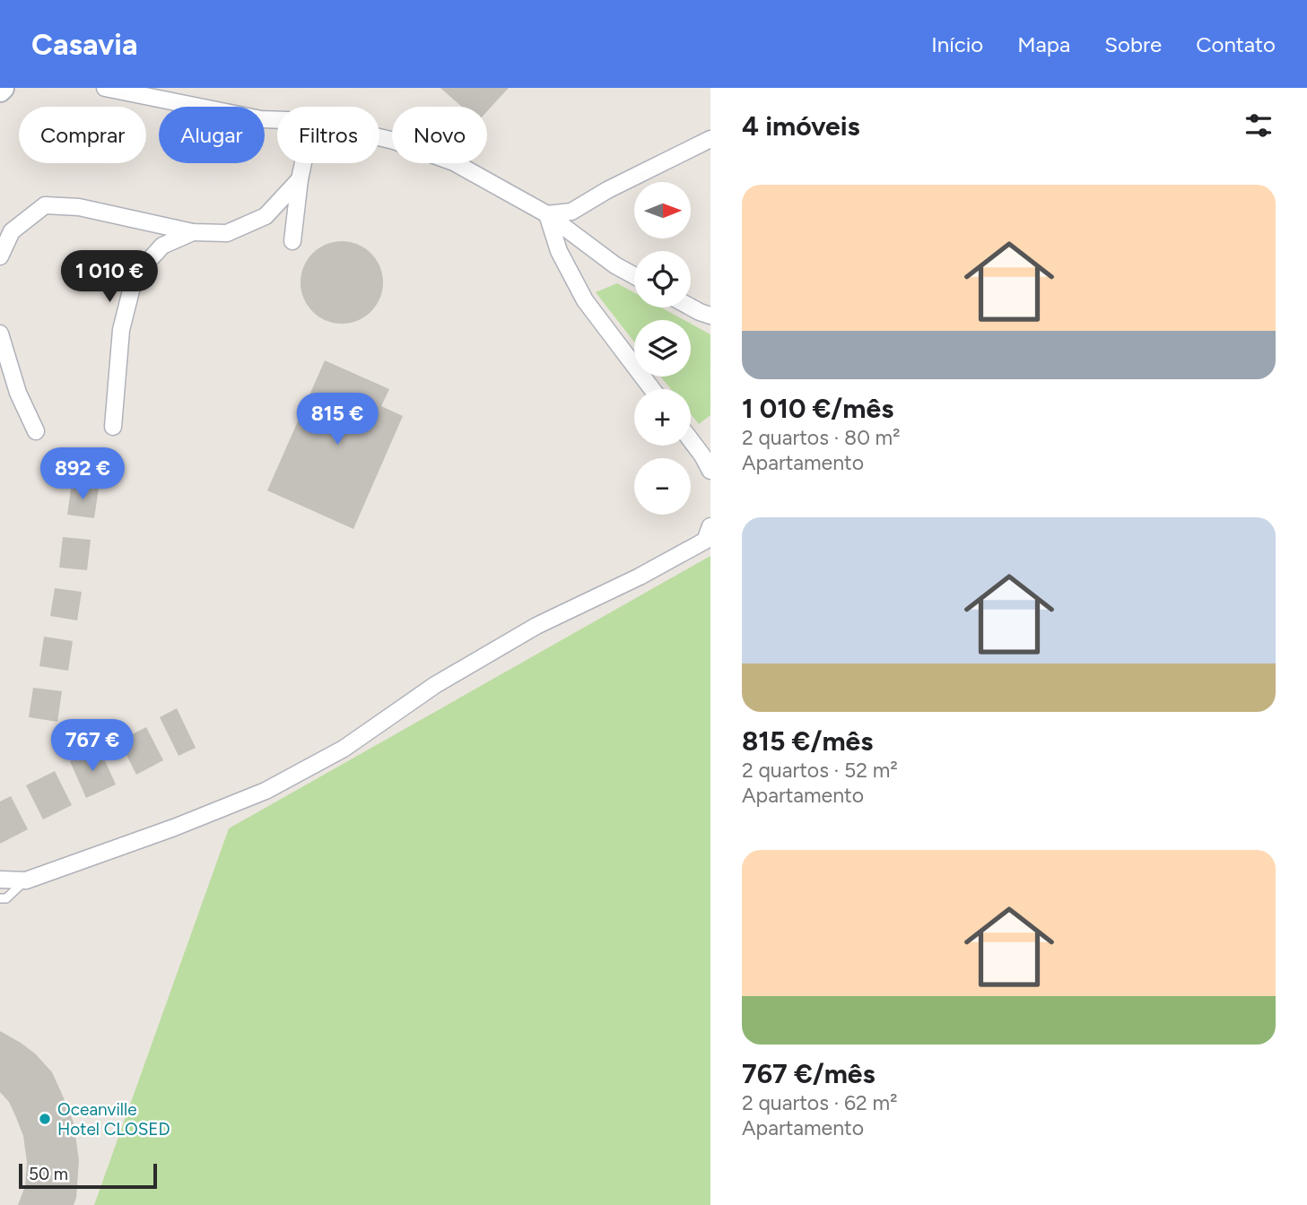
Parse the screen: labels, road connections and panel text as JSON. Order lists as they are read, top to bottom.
{
  "places": ["Oceanville Hotel CLOSED"],
  "scale_bar": "50 m",
  "north": "right",
  "page": {
    "header": "Casavia",
    "nav": [
      "Início",
      "Mapa",
      "Sobre",
      "Contato"
    ],
    "heading": "4 imóveis",
    "chip": [
      "Comprar",
      "Alugar",
      "Filtros",
      "Novo"
    ],
    "list": [
      {
        "name": "1 010 €/mês",
        "note": "2 quartos · 80 m² · Apartamento"
      },
      {
        "name": "815 €/mês",
        "note": "2 quartos · 52 m² · Apartamento"
      },
      {
        "name": "767 €/mês",
        "note": "2 quartos · 62 m² · Apartamento"
      }
    ],
    "map_buttons": ["+", "−"],
    "price": [
      "1 010 €",
      "815 €",
      "892 €",
      "767 €"
    ],
    "scale": "50 m"
  }
}
